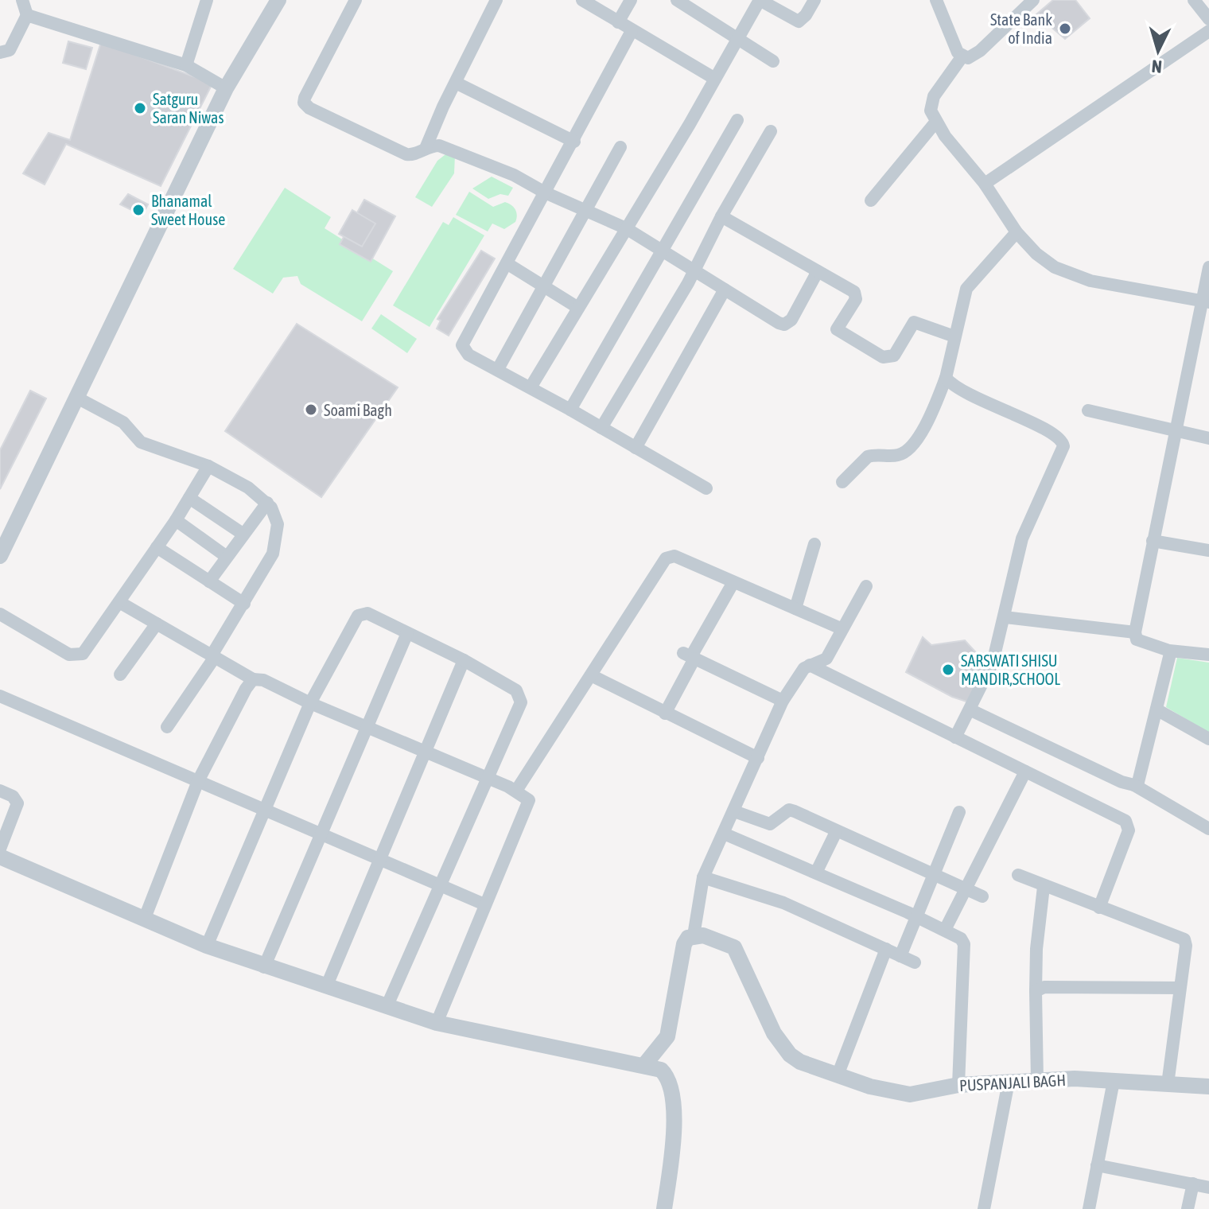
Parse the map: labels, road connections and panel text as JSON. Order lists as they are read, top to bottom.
{
  "streets": {
    "street": ["PUSPANJALI BAGH"]
  },
  "places": [
    "State Bank of India",
    "Satguru Saran Niwas",
    "Bhanamal Sweet House",
    "Soami Bagh",
    "SARSWATI SHISU MANDIR,SCHOOL"
  ],
  "north": "bottom"
}
